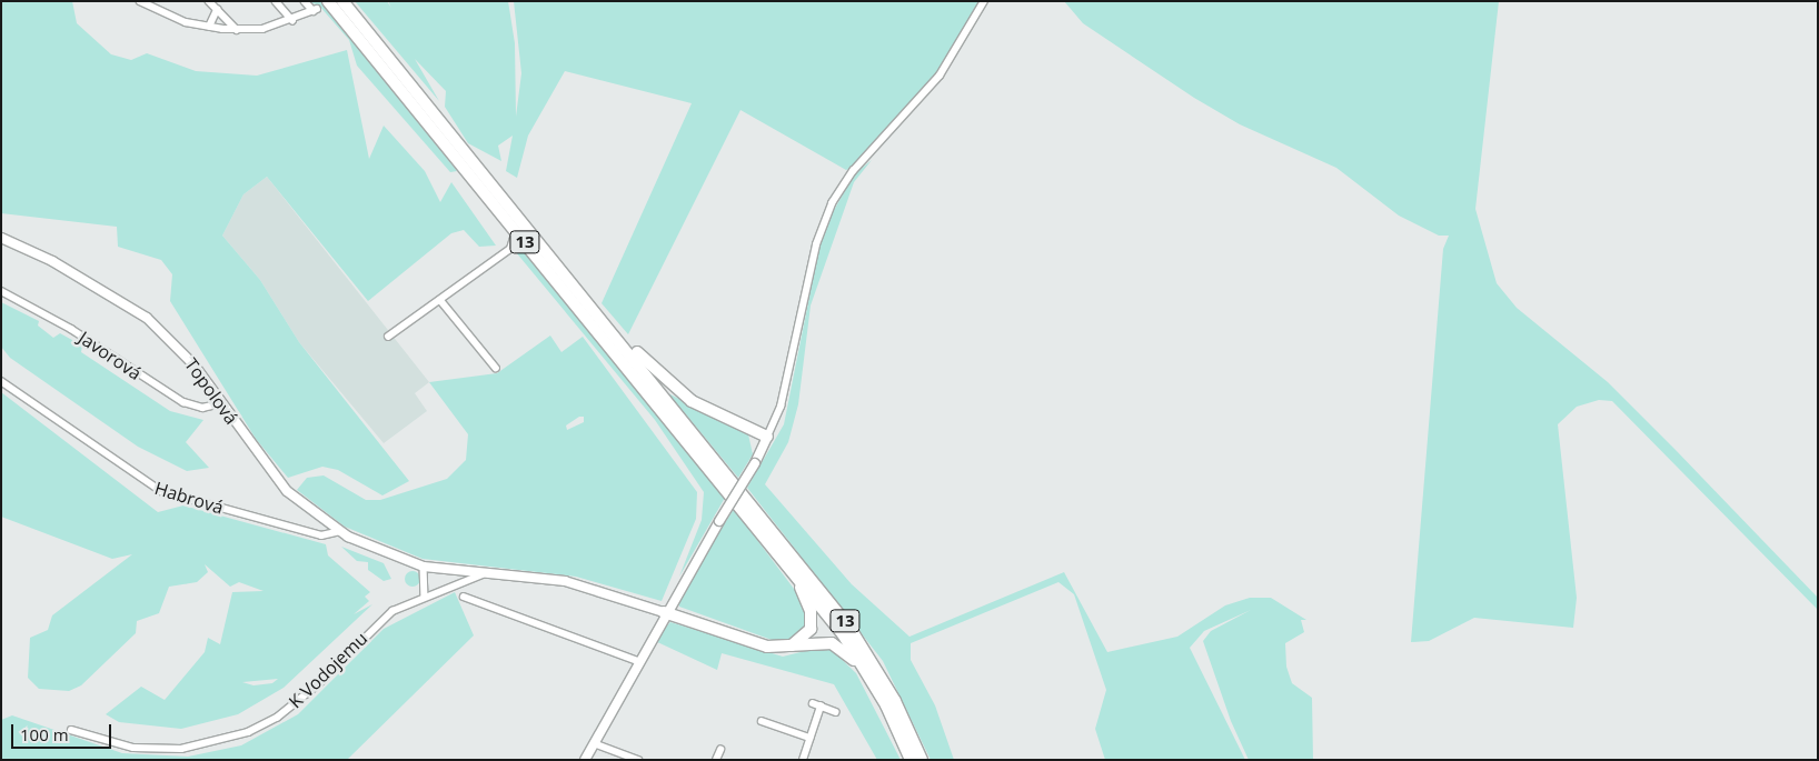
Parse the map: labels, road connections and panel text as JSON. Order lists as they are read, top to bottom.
{
  "streets": {
    "highway": ["13"],
    "street": [
      "Javorová",
      "Topolová",
      "Habrová",
      "K Vodojemu"
    ]
  },
  "crossings": [
    ["Javorová", "Topolová"],
    ["Topolová", "Habrová"],
    ["Topolová", "K Vodojemu"]
  ],
  "scale_bar": "100 m"
}
